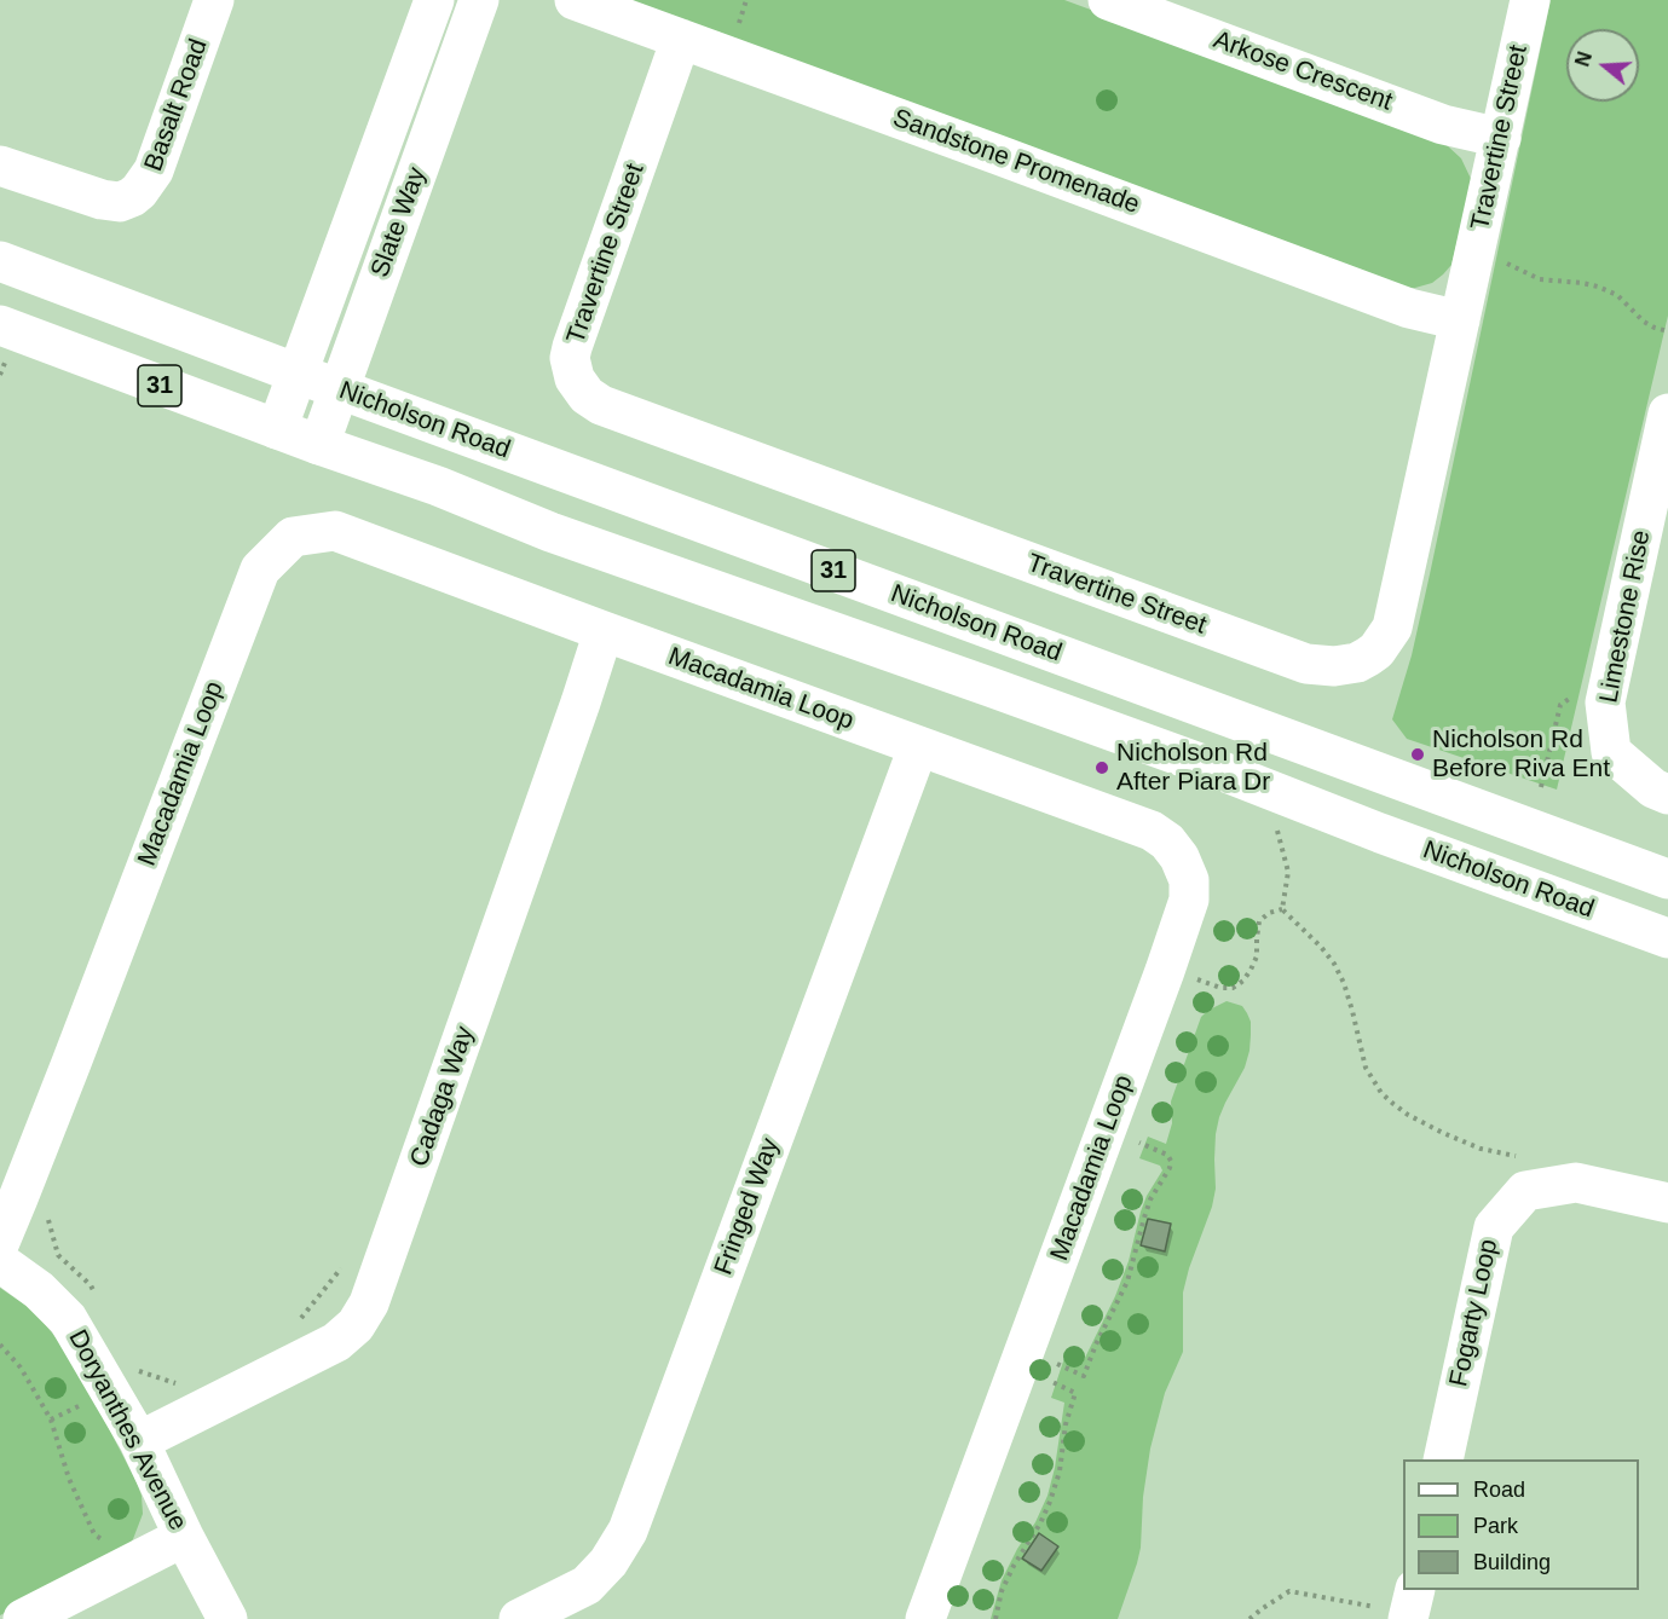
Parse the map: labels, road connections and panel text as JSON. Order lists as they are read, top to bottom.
{
  "streets": {
    "street": [
      "Arkose Crescent",
      "Basalt Road",
      "Travertine Street",
      "Sandstone Promenade",
      "Slate Way",
      "31",
      "Nicholson Road",
      "Limestone Rise",
      "Macadamia Loop",
      "Cadaga Way",
      "Fringed Way",
      "Fogarty Loop",
      "Doryanthes Avenue"
    ]
  },
  "crossings": [
    ["Arkose Crescent", "Travertine Street"],
    ["Travertine Street", "Sandstone Promenade"],
    ["Slate Way", "Nicholson Road"],
    ["Macadamia Loop", "Cadaga Way"],
    ["Macadamia Loop", "Fringed Way"],
    ["Cadaga Way", "Doryanthes Avenue"]
  ],
  "places": ["Nicholson Rd Before Riva Ent", "Nicholson Rd After Piara Dr"],
  "legend": ["Road", "Park", "Building"],
  "north": "left"
}
